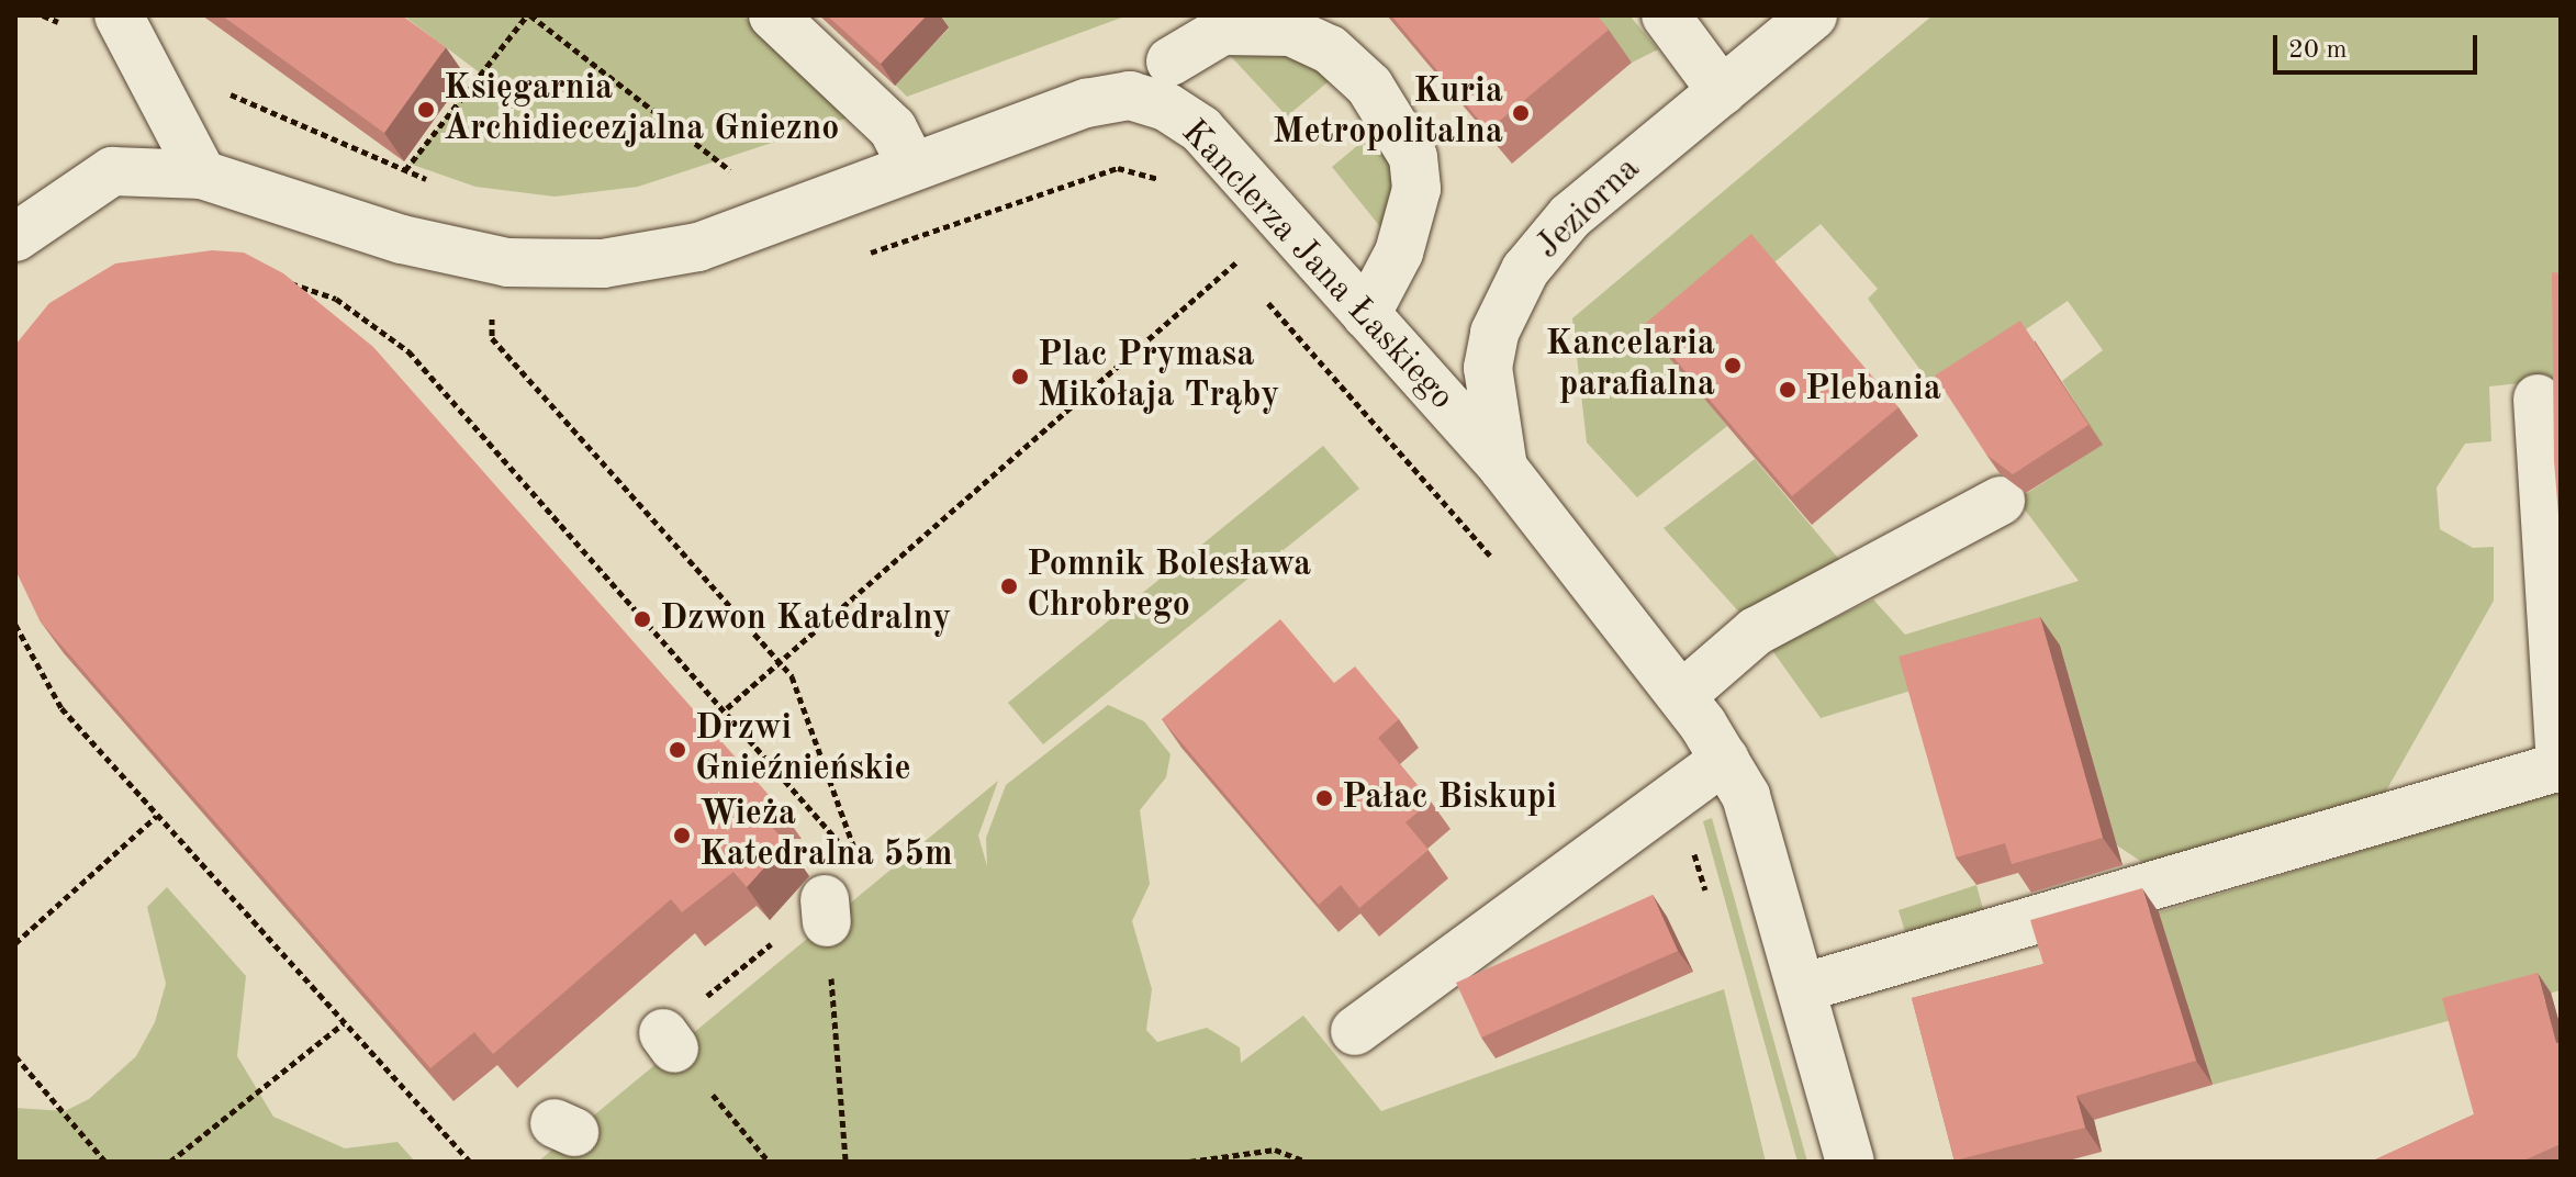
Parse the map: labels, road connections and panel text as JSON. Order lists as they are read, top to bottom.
{
  "streets": {
    "street": ["Jeziorna", "Kanclerza Jana Łaskiego"]
  },
  "crossings": [
    ["Jeziorna", "Kanclerza Jana Łaskiego"]
  ],
  "places": [
    "Księgarnia Archidiecezjalna Gniezno",
    "Kuria Metropolitalna",
    "Kancelaria parafialna",
    "Plac Prymasa Mikołaja Trąby",
    "Plebania",
    "Pomnik Bolesława Chrobrego",
    "Dzwon Katedralny",
    "Drzwi Gnieźnieńskie",
    "Pałac Biskupi",
    "Wieża Katedralna 55m"
  ],
  "scale_bar": "20 m"
}
